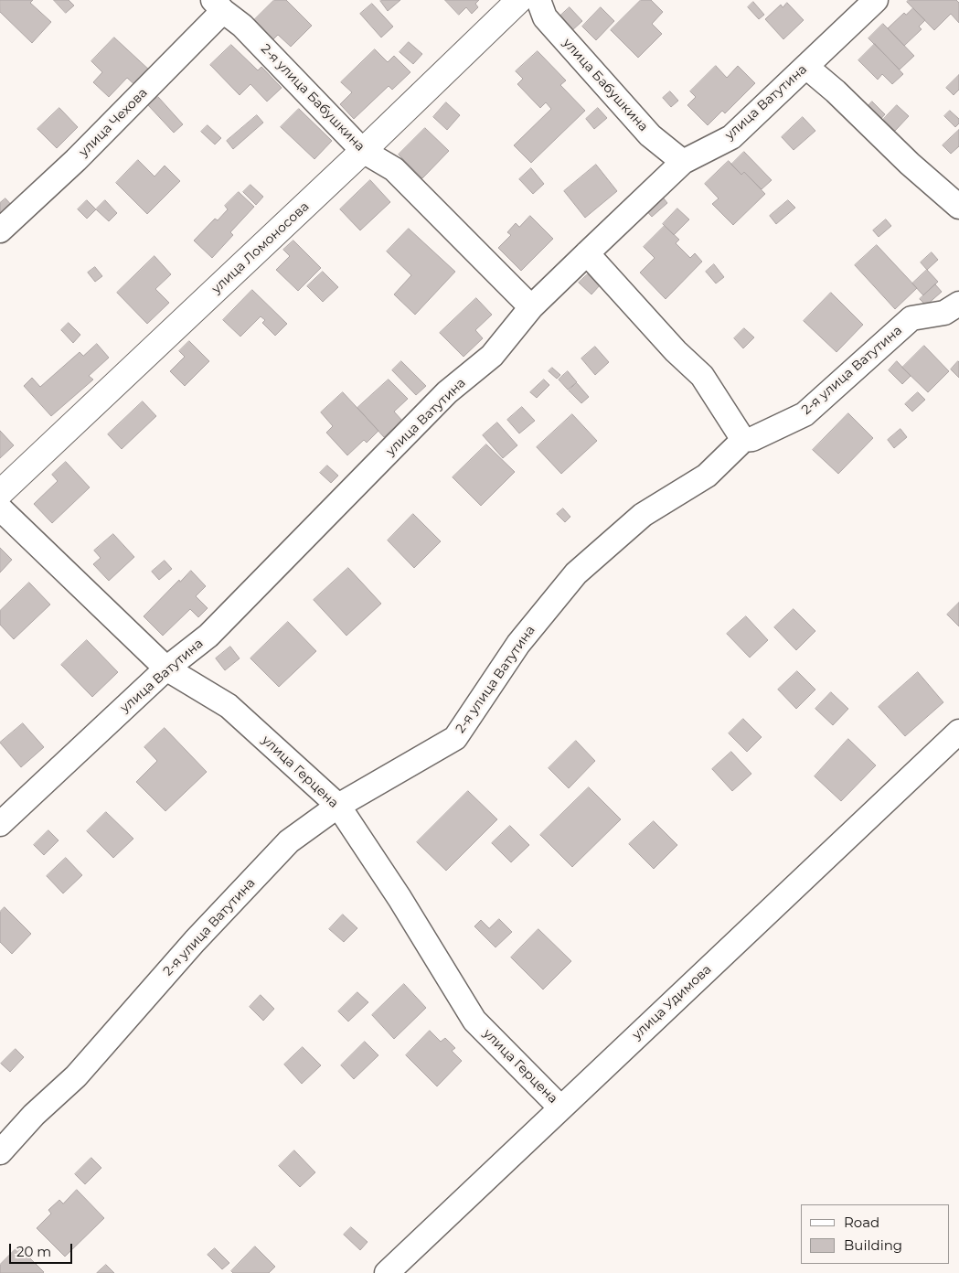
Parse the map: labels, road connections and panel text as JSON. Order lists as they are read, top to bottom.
{
  "streets": {
    "street": [
      "улица Бабушкина",
      "2-я улица Бабушкина",
      "улица Ватутина",
      "улица Чехова",
      "улица Ломоносова",
      "2-я улица Ватутина",
      "улица Герцена",
      "улица Удимова"
    ]
  },
  "crossings": [
    ["улица Бабушкина", "улица Ватутина"],
    ["2-я улица Бабушкина", "улица Ватутина"],
    ["2-я улица Бабушкина", "улица Чехова"],
    ["2-я улица Бабушкина", "улица Ломоносова"],
    ["улица Ватутина", "улица Герцена"],
    ["2-я улица Ватутина", "улица Герцена"],
    ["улица Герцена", "улица Удимова"]
  ],
  "legend": ["Road", "Building"],
  "scale_bar": "20 m"
}
